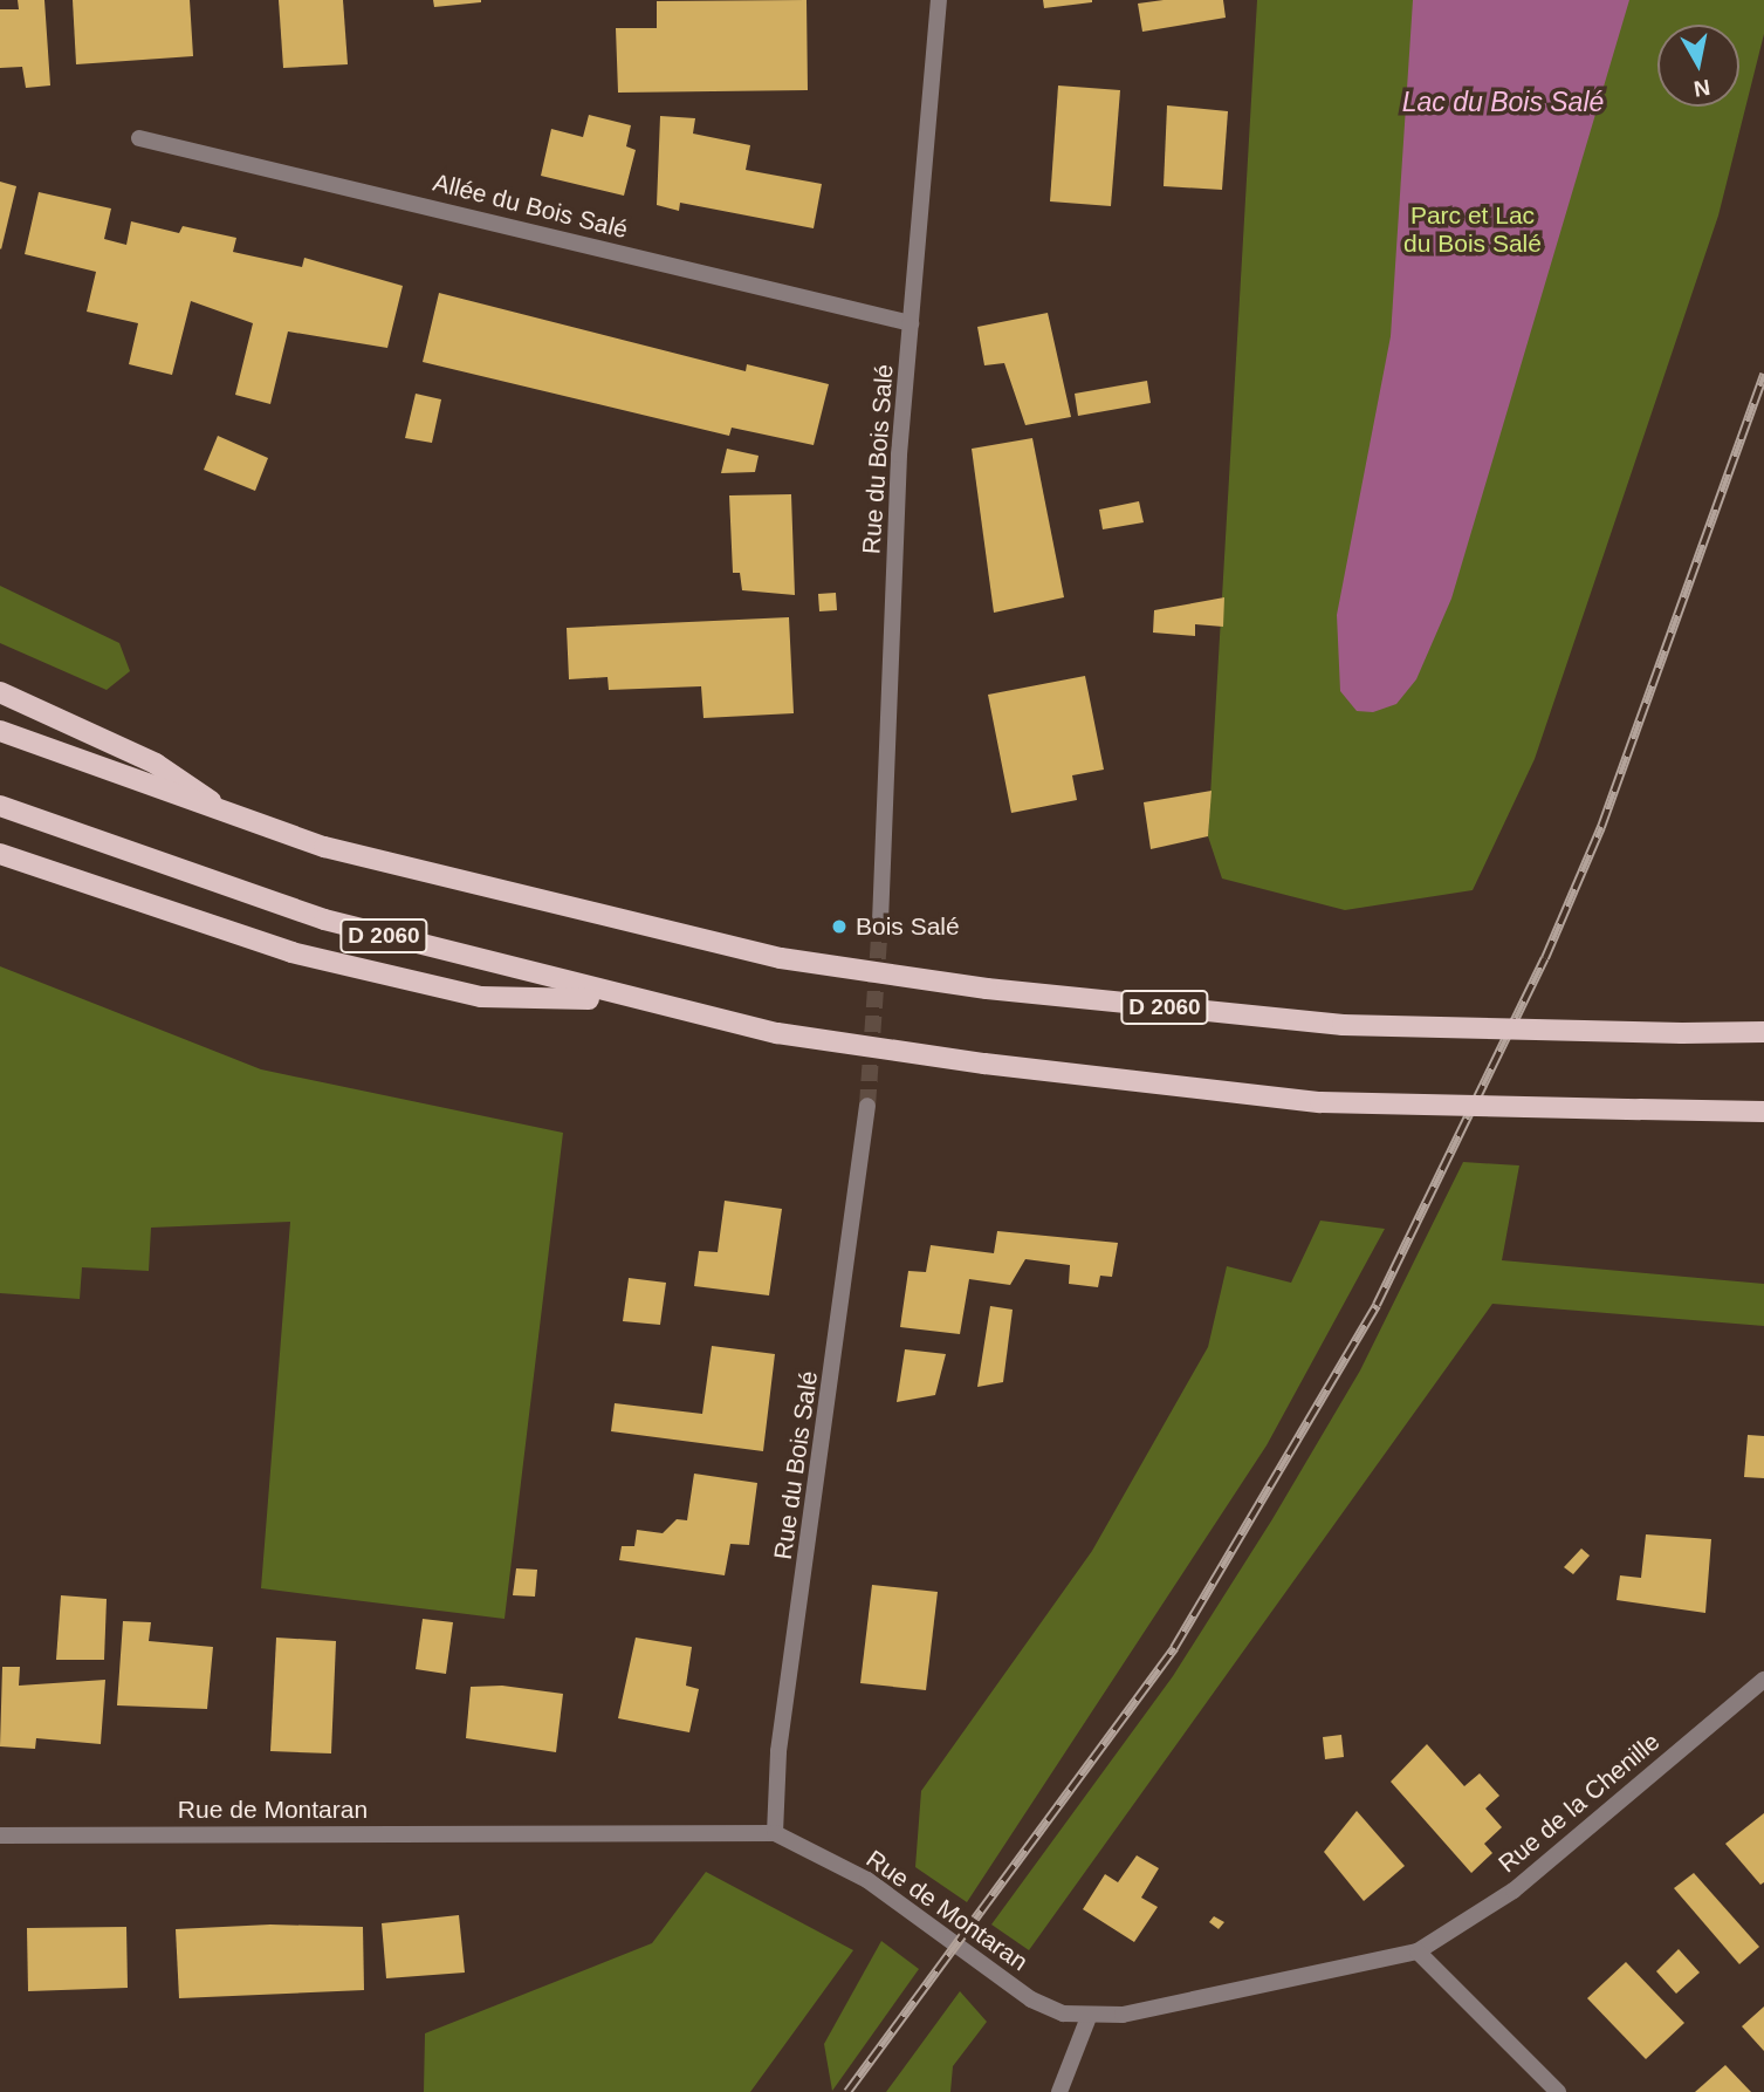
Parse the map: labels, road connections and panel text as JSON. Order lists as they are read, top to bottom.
{
  "streets": {
    "main road": ["D 2060"],
    "street": [
      "Allée du Bois Salé",
      "Rue du Bois Salé",
      "Rue de la Chenille",
      "Rue de Montaran"
    ]
  },
  "crossings": [
    ["Allée du Bois Salé", "Rue du Bois Salé"],
    ["Rue du Bois Salé", "Rue de Montaran"],
    ["Rue de la Chenille", "Rue de Montaran"]
  ],
  "water": ["Lac du Bois Salé"],
  "parks": ["Parc et Lac du Bois Salé"],
  "places": ["Bois Salé"],
  "north": "bottom"
}
